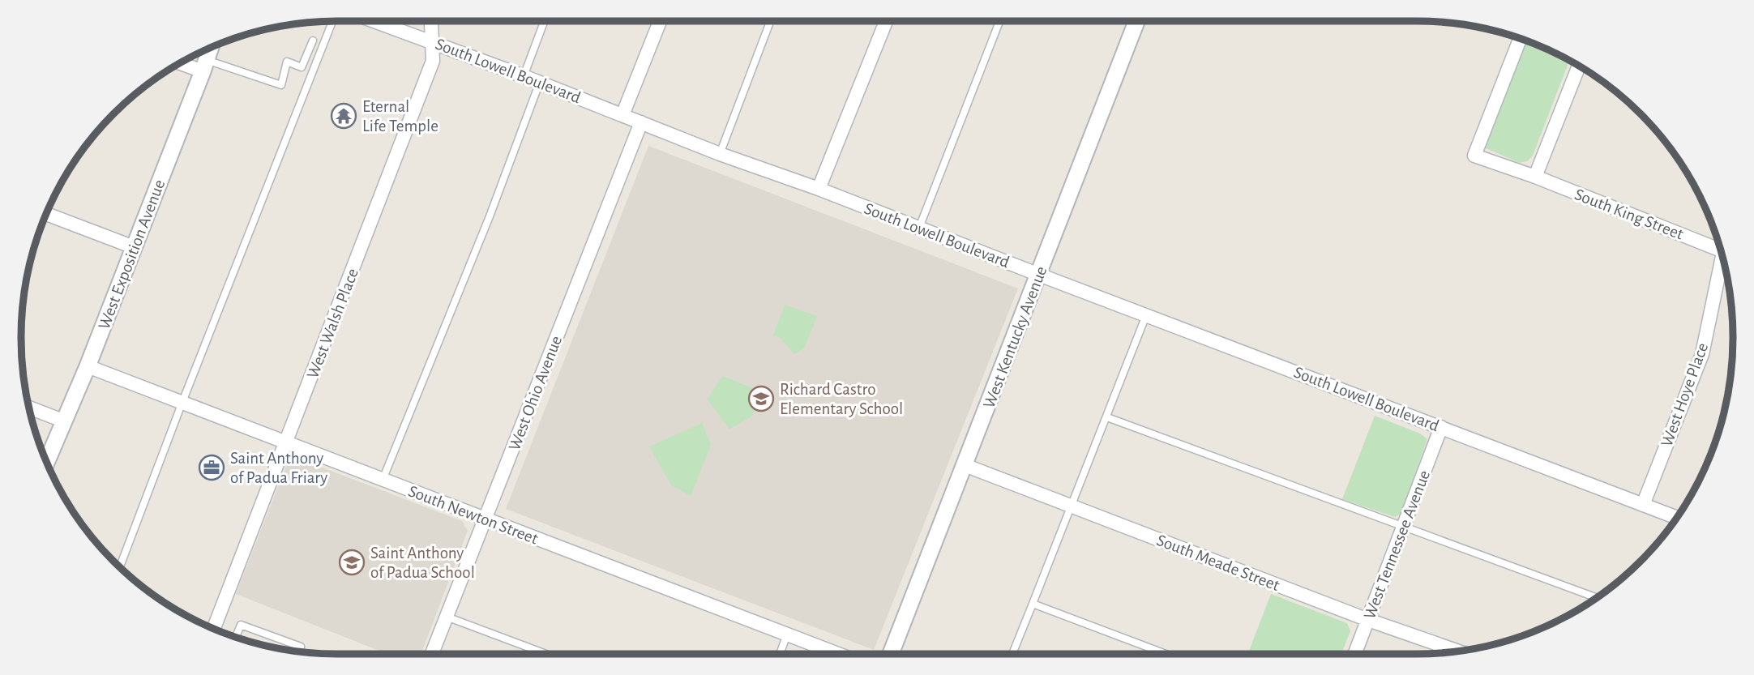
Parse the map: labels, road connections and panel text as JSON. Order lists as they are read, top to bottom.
{
  "streets": {
    "street": [
      "South Lowell Boulevard",
      "South King Street",
      "West Exposition Avenue",
      "West Walsh Place",
      "West Kentucky Avenue",
      "West Ohio Avenue",
      "West Hoye Place",
      "South Newton Street",
      "West Tennessee Avenue",
      "South Meade Street"
    ]
  },
  "crossings": [
    ["South Lowell Boulevard", "West Walsh Place"],
    ["South Lowell Boulevard", "West Kentucky Avenue"],
    ["South Lowell Boulevard", "West Ohio Avenue"],
    ["South Lowell Boulevard", "West Hoye Place"],
    ["South Lowell Boulevard", "West Tennessee Avenue"],
    ["West Exposition Avenue", "South Newton Street"],
    ["West Walsh Place", "South Newton Street"],
    ["West Kentucky Avenue", "South Meade Street"],
    ["West Ohio Avenue", "South Newton Street"],
    ["West Tennessee Avenue", "South Meade Street"]
  ],
  "places": {
    "temple": ["Eternal Life Temple"],
    "school or university": ["Richard Castro Elementary School", "Saint Anthony of Padua School"],
    "office": ["Saint Anthony of Padua Friary"]
  }
}
